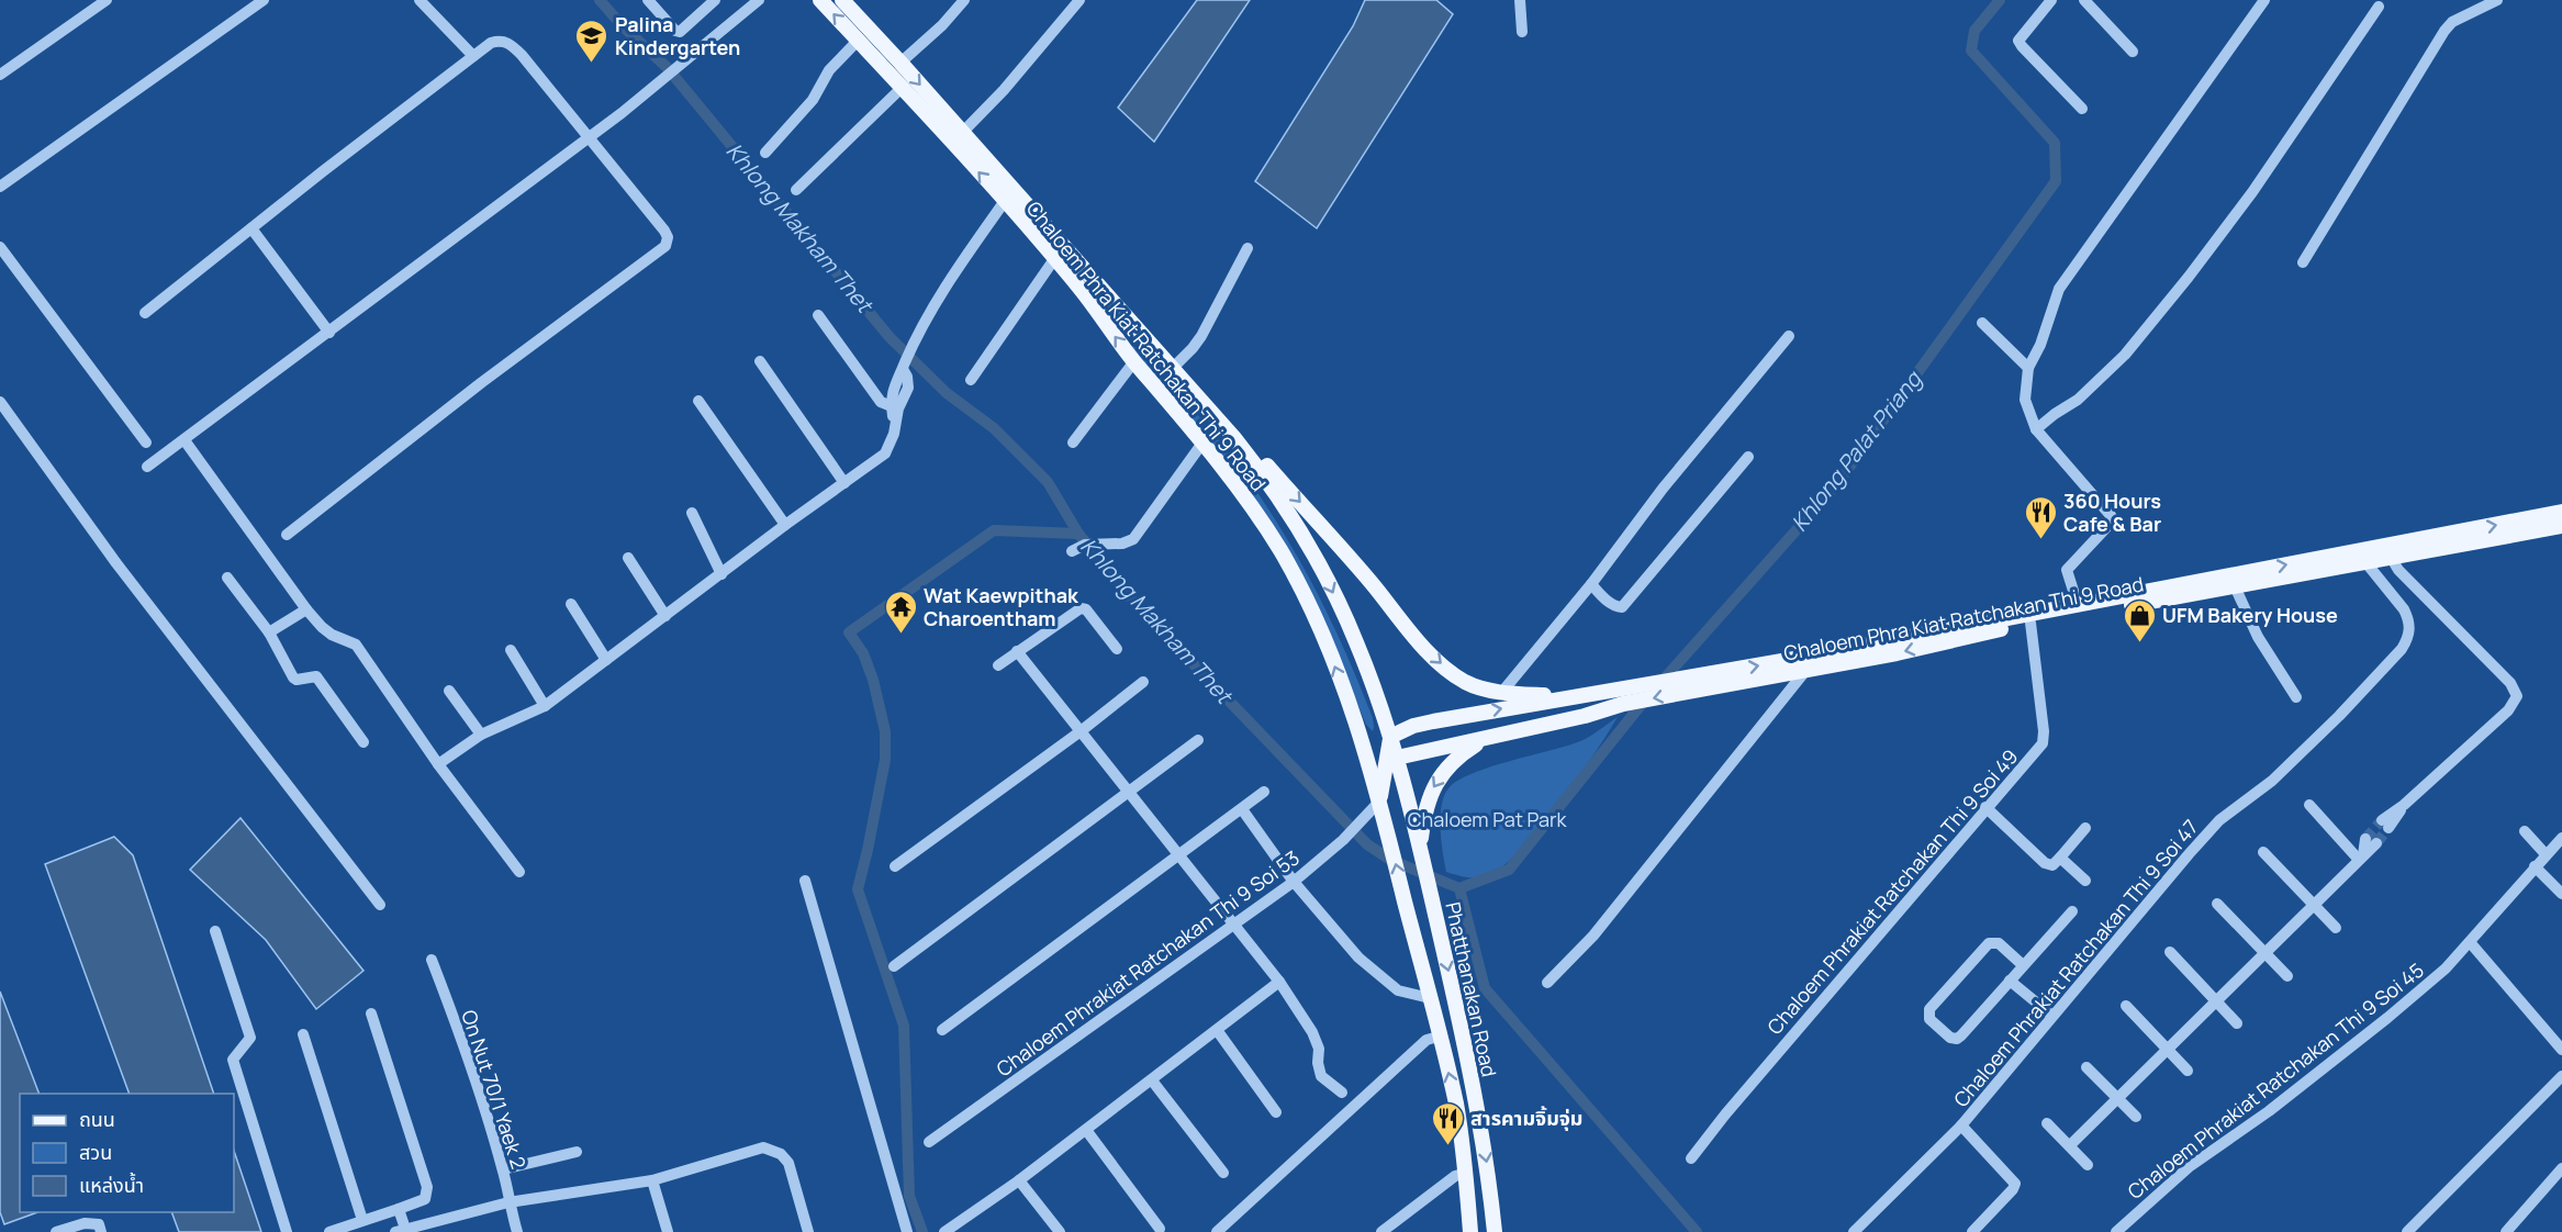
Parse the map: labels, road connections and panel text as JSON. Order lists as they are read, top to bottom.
{
  "streets": {
    "main road": ["Chaloem Phra Kiat Ratchakan Thi 9 Road", "Phatthanakan Road"],
    "street": [
      "Chaloem Phrakiat Ratchakan Thi 9 Soi 49",
      "Chaloem Phrakiat Ratchakan Thi 9 Soi 53",
      "Chaloem Phrakiat Ratchakan Thi 9 Soi 47",
      "Chaloem Phrakiat Ratchakan Thi 9 Soi 45",
      "On Nut 70/1 Yaek 2"
    ]
  },
  "crossings": [
    ["Chaloem Phra Kiat Ratchakan Thi 9 Road", "Chaloem Phrakiat Ratchakan Thi 9 Soi 49"],
    ["Chaloem Phra Kiat Ratchakan Thi 9 Road", "Chaloem Phrakiat Ratchakan Thi 9 Soi 53"],
    ["Chaloem Phra Kiat Ratchakan Thi 9 Road", "Chaloem Phrakiat Ratchakan Thi 9 Soi 47"],
    ["Chaloem Phra Kiat Ratchakan Thi 9 Road", "Phatthanakan Road"],
    ["Chaloem Phrakiat Ratchakan Thi 9 Soi 53", "Phatthanakan Road"]
  ],
  "water": ["Khlong Makham Thet", "Khlong Palat Priang"],
  "parks": ["Chaloem Pat Park"],
  "places": {
    "school or university": ["Palina Kindergarten"],
    "restaurant": ["360 Hours Cafe & Bar", "สารคามจิ้มจุ่ม"],
    "temple": ["Wat Kaewpithak Charoentham"],
    "shop": ["UFM Bakery House"]
  },
  "legend": ["ถนน", "สวน", "แหล่งน้ำ"]
}
